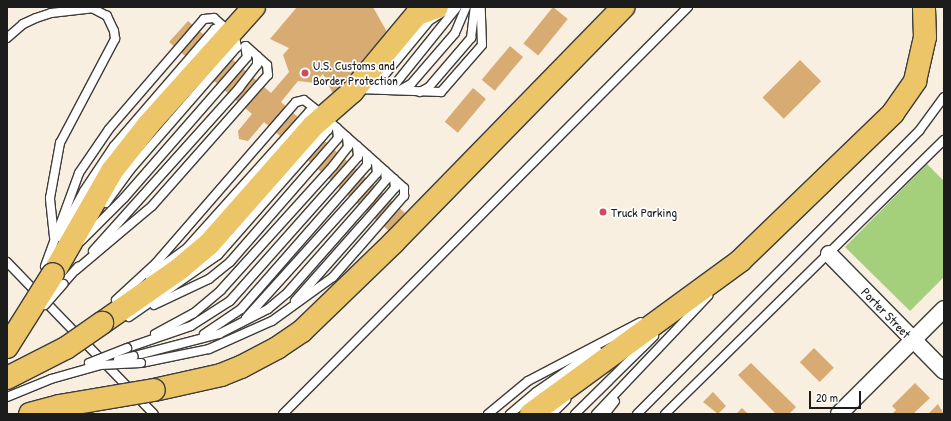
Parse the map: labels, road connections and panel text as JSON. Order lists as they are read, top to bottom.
{
  "streets": {
    "street": ["Porter Street"]
  },
  "places": ["U.S. Customs and Border Protection", "Truck Parking"],
  "scale_bar": "20 m"
}
